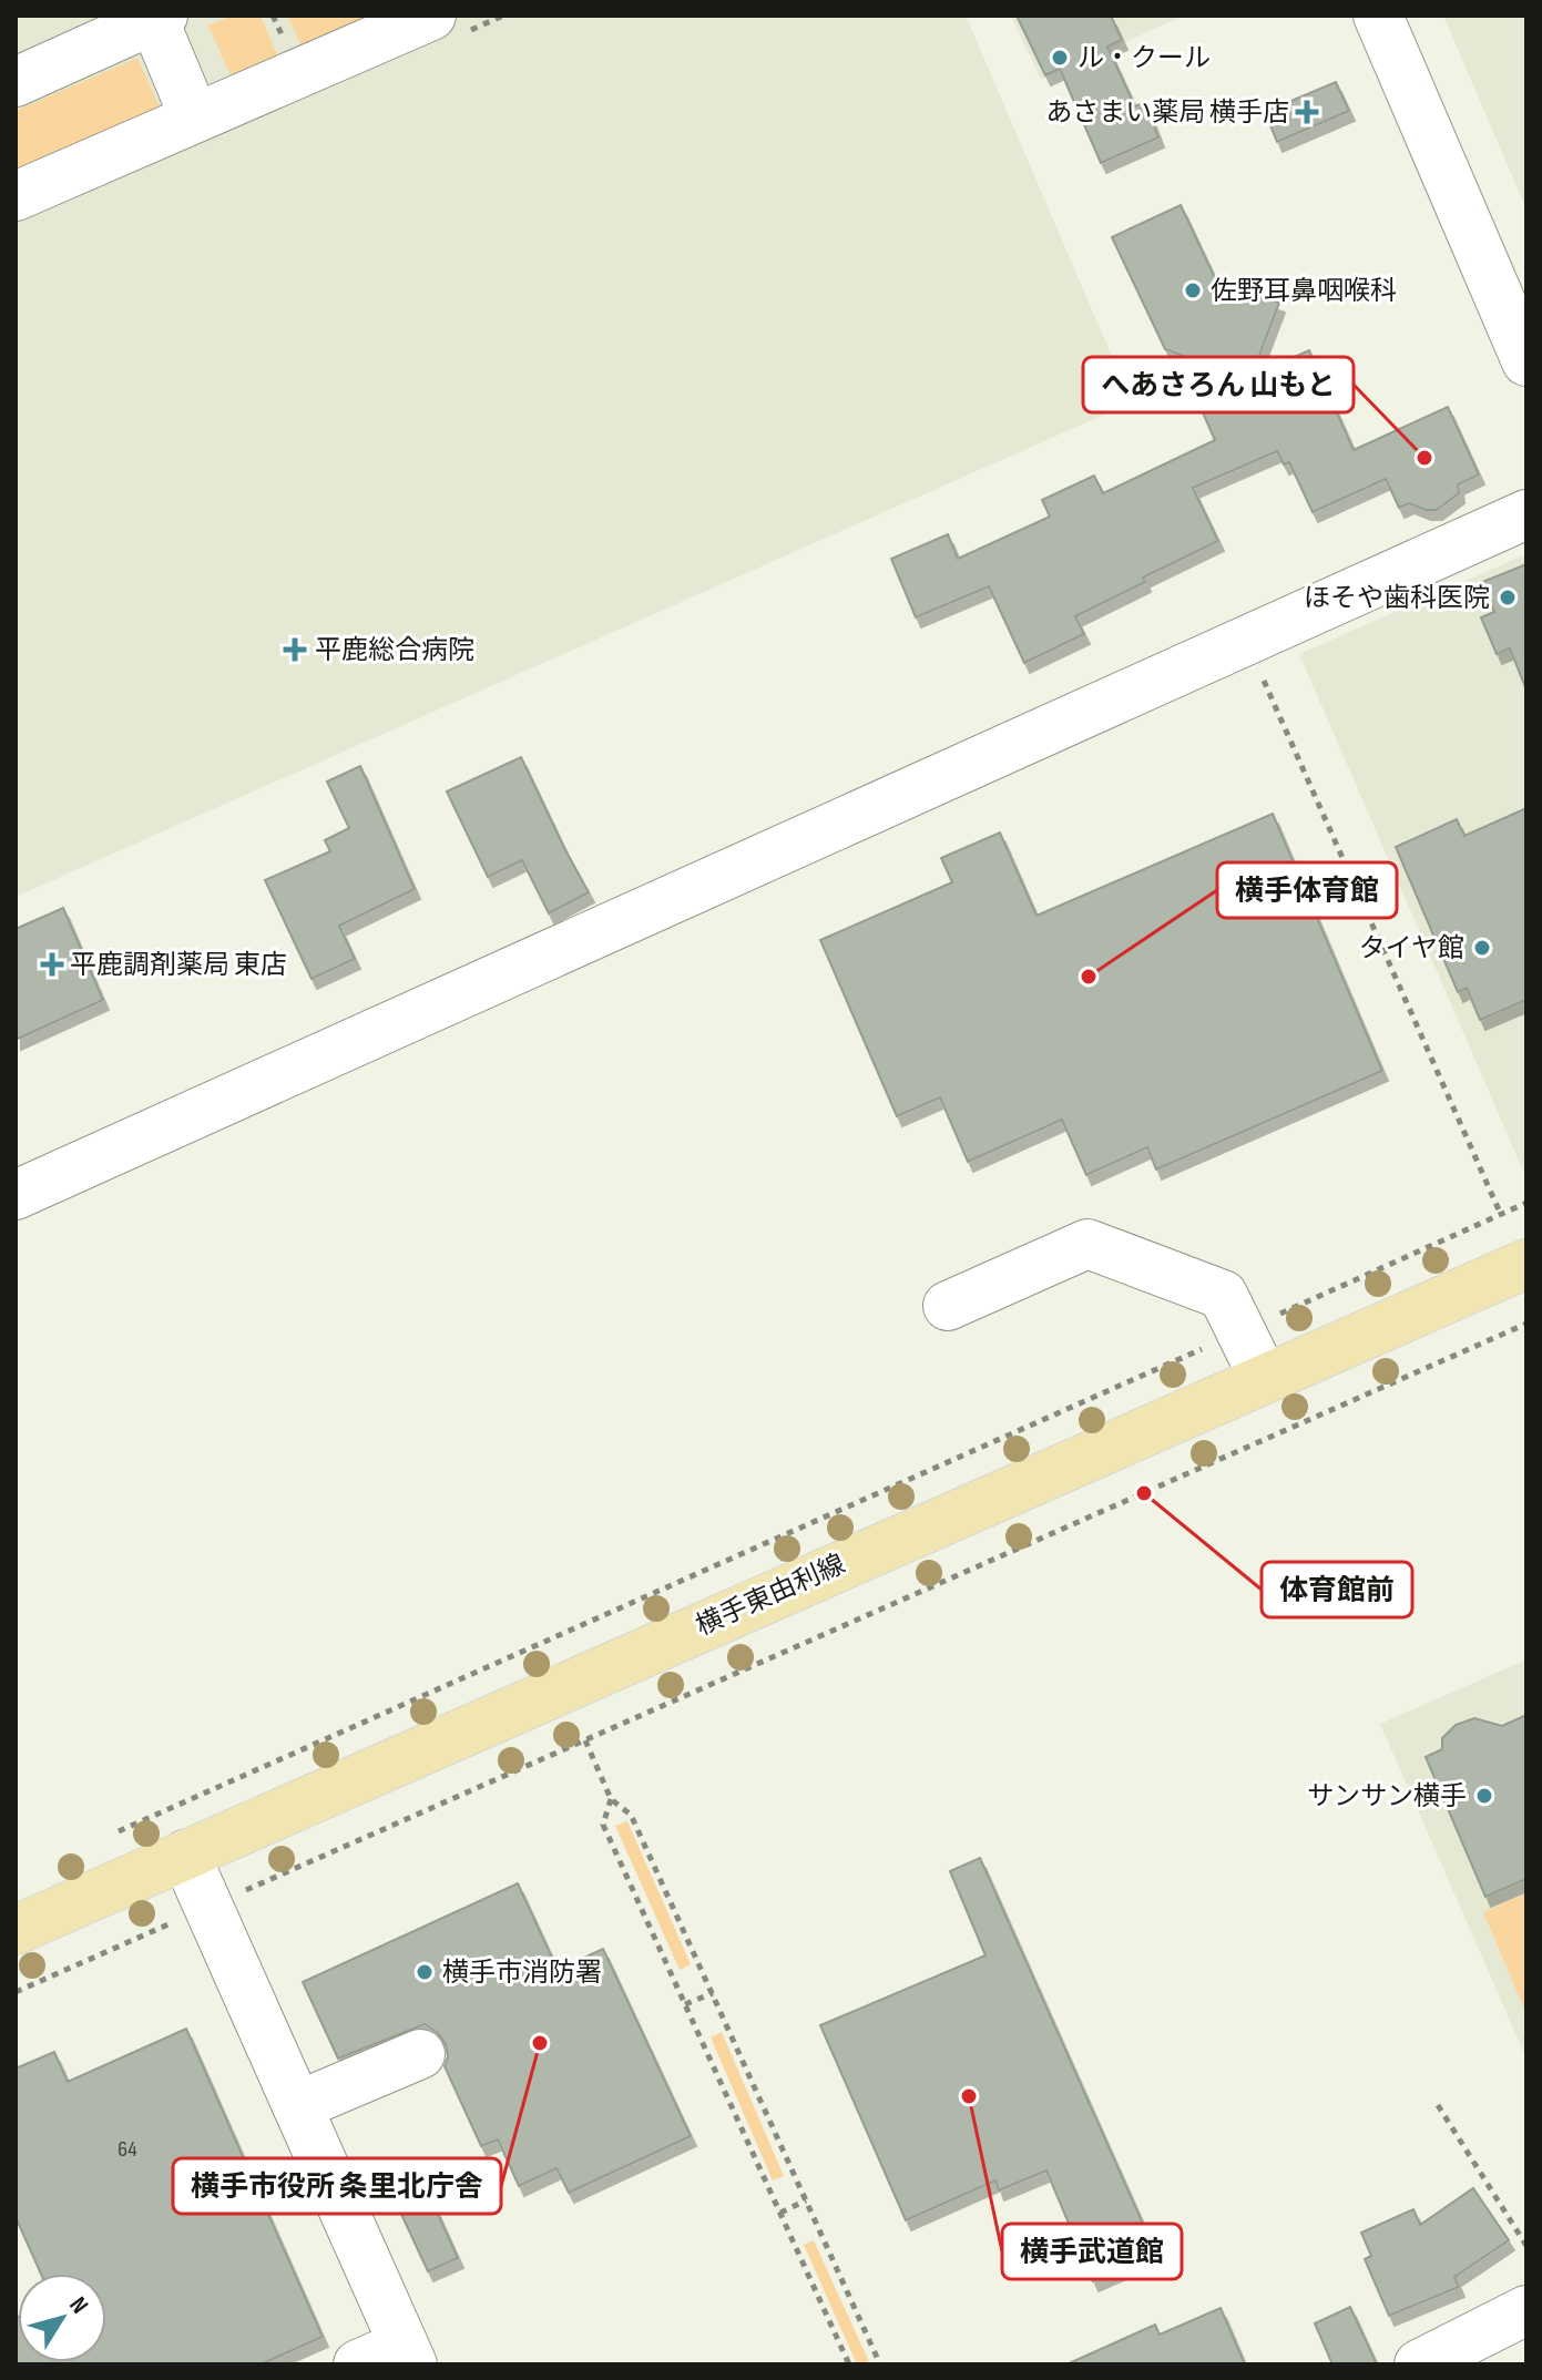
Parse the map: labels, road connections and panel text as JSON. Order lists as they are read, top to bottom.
{
  "streets": {
    "main road": ["横手東由利線"]
  },
  "places": {
    "other": [
      "ル・クール",
      "佐野耳鼻咽喉科",
      "へあさろん 山もと",
      "ほそや歯科医院",
      "タイヤ館",
      "横手体育館",
      "体育館前",
      "サンサン横手",
      "横手市消防署",
      "横手市役所 条里北庁舎",
      "横手武道館"
    ],
    "health": ["あさまい薬局 横手店", "平鹿総合病院", "平鹿調剤薬局 東店"]
  },
  "house_numbers": ["64"],
  "north": "top right"
}
